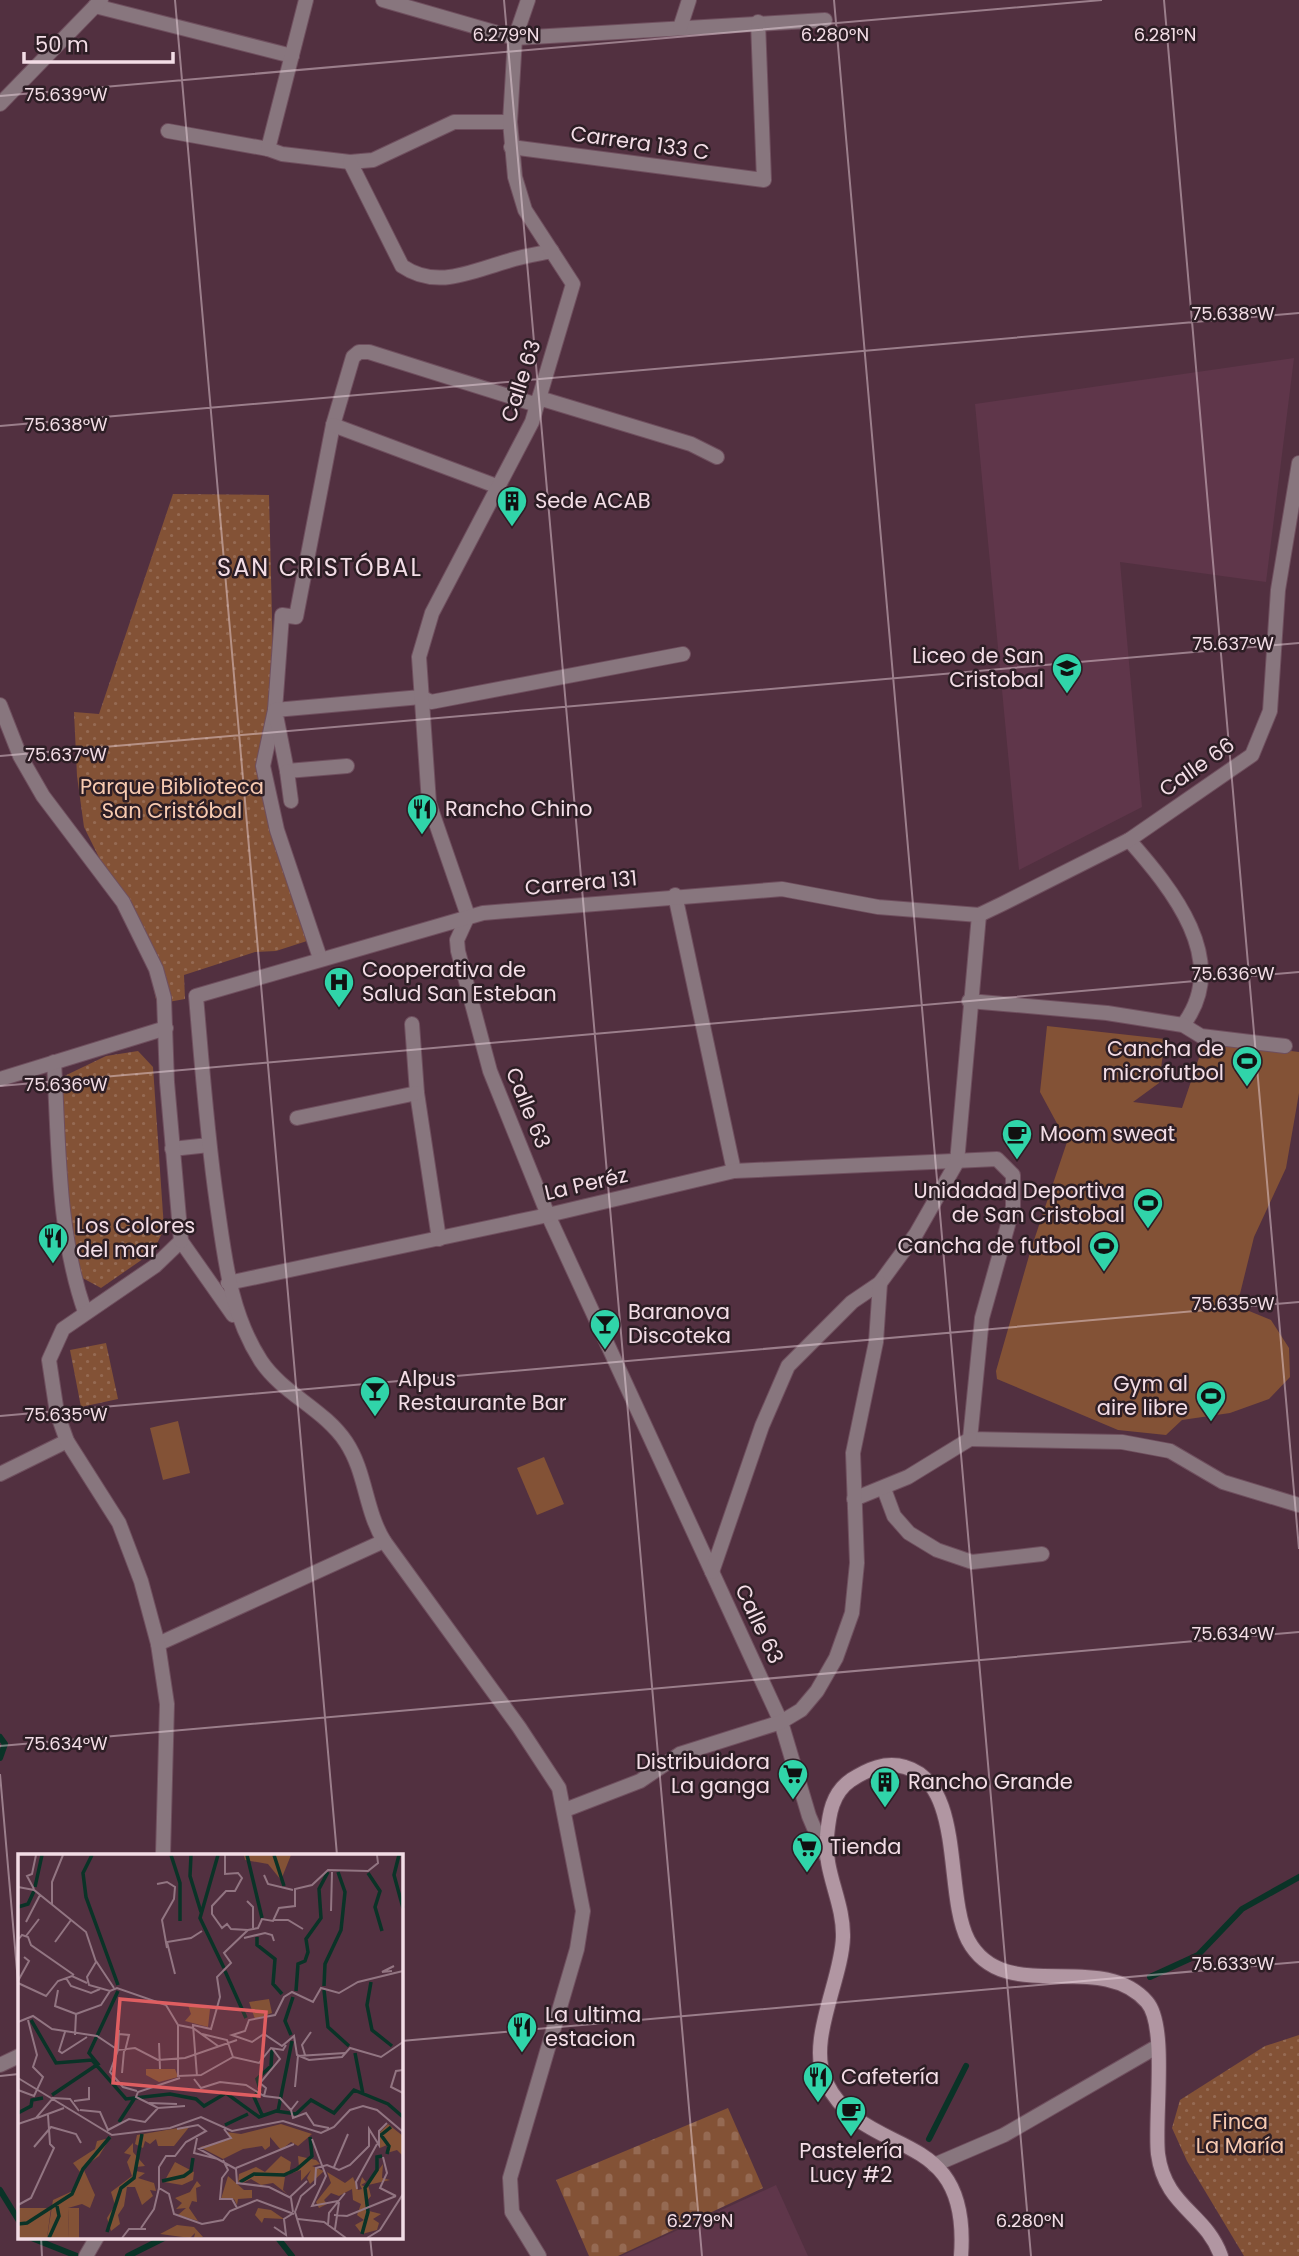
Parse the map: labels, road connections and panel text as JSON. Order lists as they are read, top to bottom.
{
  "streets": {
    "street": [
      "Carrera 133 C",
      "Calle 63",
      "Calle 66",
      "Carrera 131",
      "La Peréz"
    ]
  },
  "crossings": [
    ["Calle 63", "Carrera 131"],
    ["Calle 63", "La Peréz"],
    ["Calle 66", "Carrera 131"]
  ],
  "districts": ["SAN CRISTÓBAL"],
  "parks": ["Parque Biblioteca San Cristóbal", "Finca La María"],
  "places": {
    "building": ["Sede ACAB", "Rancho Grande"],
    "school or university": ["Liceo de San Cristobal"],
    "restaurant": [
      "Rancho Chino",
      "Los Colores del mar",
      "La ultima estacion",
      "Cafetería"
    ],
    "hospital": ["Cooperativa de Salud San Esteban"],
    "sports": [
      "Cancha de microfutbol",
      "Unidadad Deportiva de San Cristobal",
      "Cancha de futbol",
      "Gym al aire libre"
    ],
    "cafe": ["Moom sweat", "Pastelería Lucy #2"],
    "bar": ["Baranova Discoteka", "Alpus Restaurante Bar"],
    "supermarket": ["Distribuidora La ganga", "Tienda"]
  },
  "scale_bar": "50 m",
  "coordinates": [
    "6.279°N",
    "6.280°N",
    "6.281°N",
    "75.639°W",
    "75.638°W",
    "75.637°W",
    "75.636°W",
    "75.635°W",
    "75.634°W",
    "75.633°W"
  ]
}
